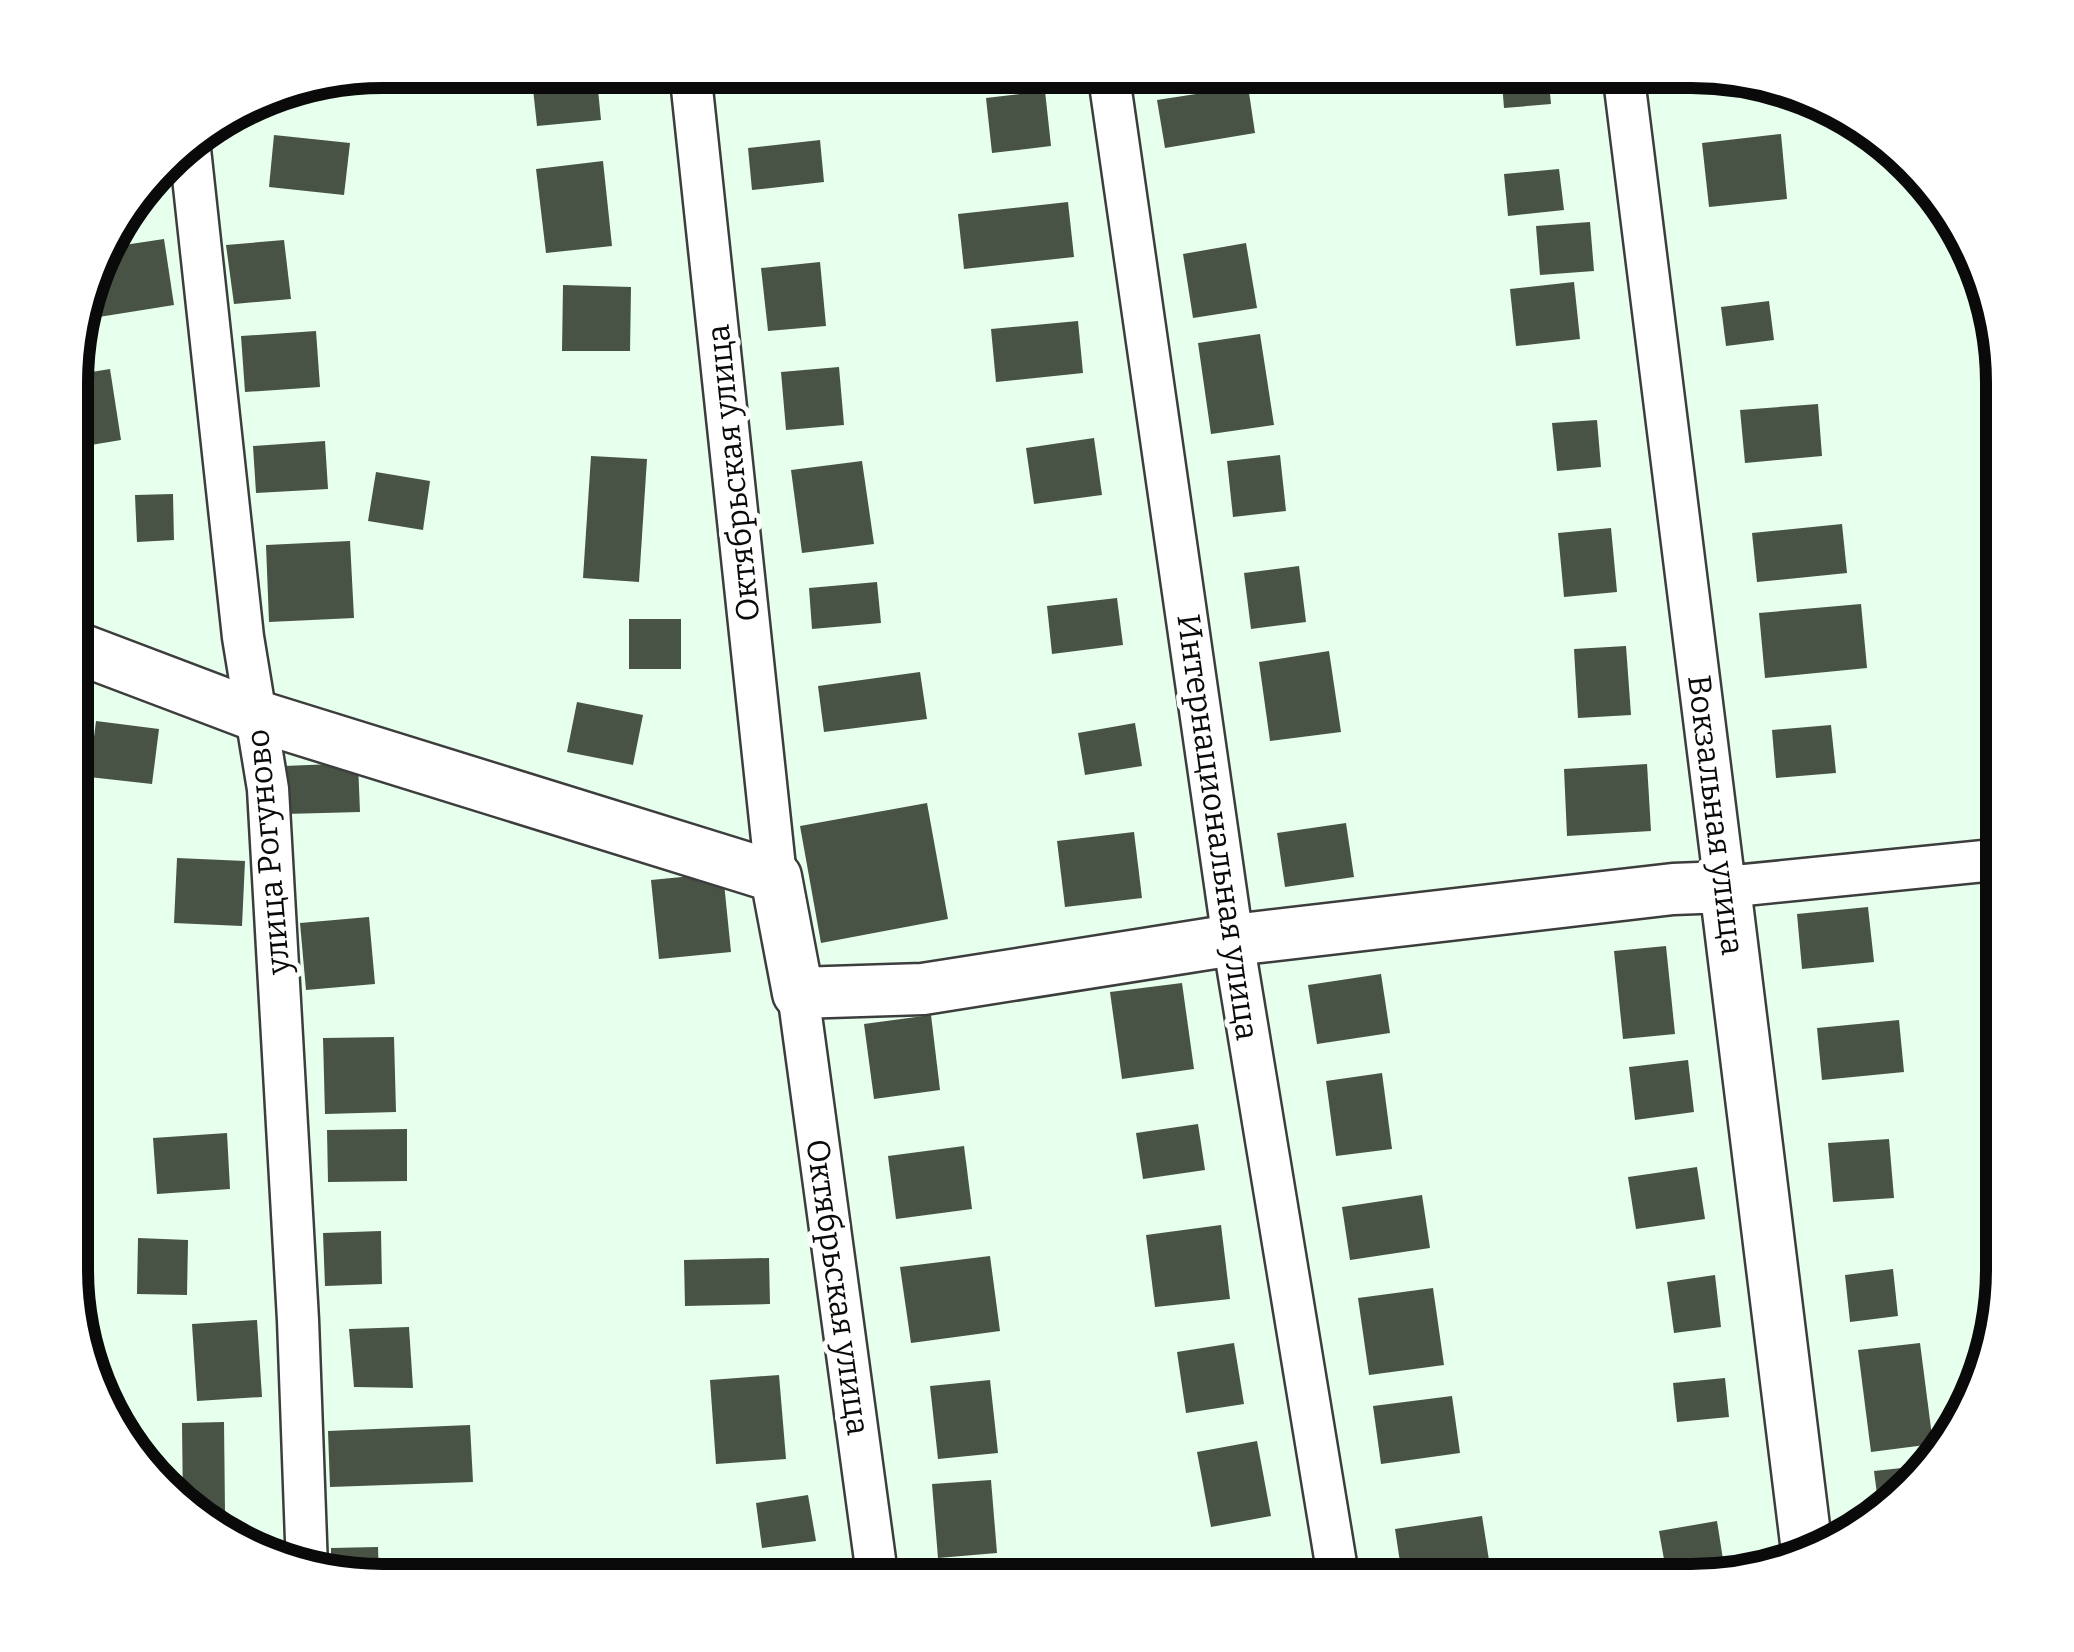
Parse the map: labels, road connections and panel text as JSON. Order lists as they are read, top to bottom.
{
  "streets": {
    "street": [
      "Октябрьская улица",
      "Вокзальная улица",
      "Интернациональная улица",
      "улица Рогуново"
    ]
  }
}
